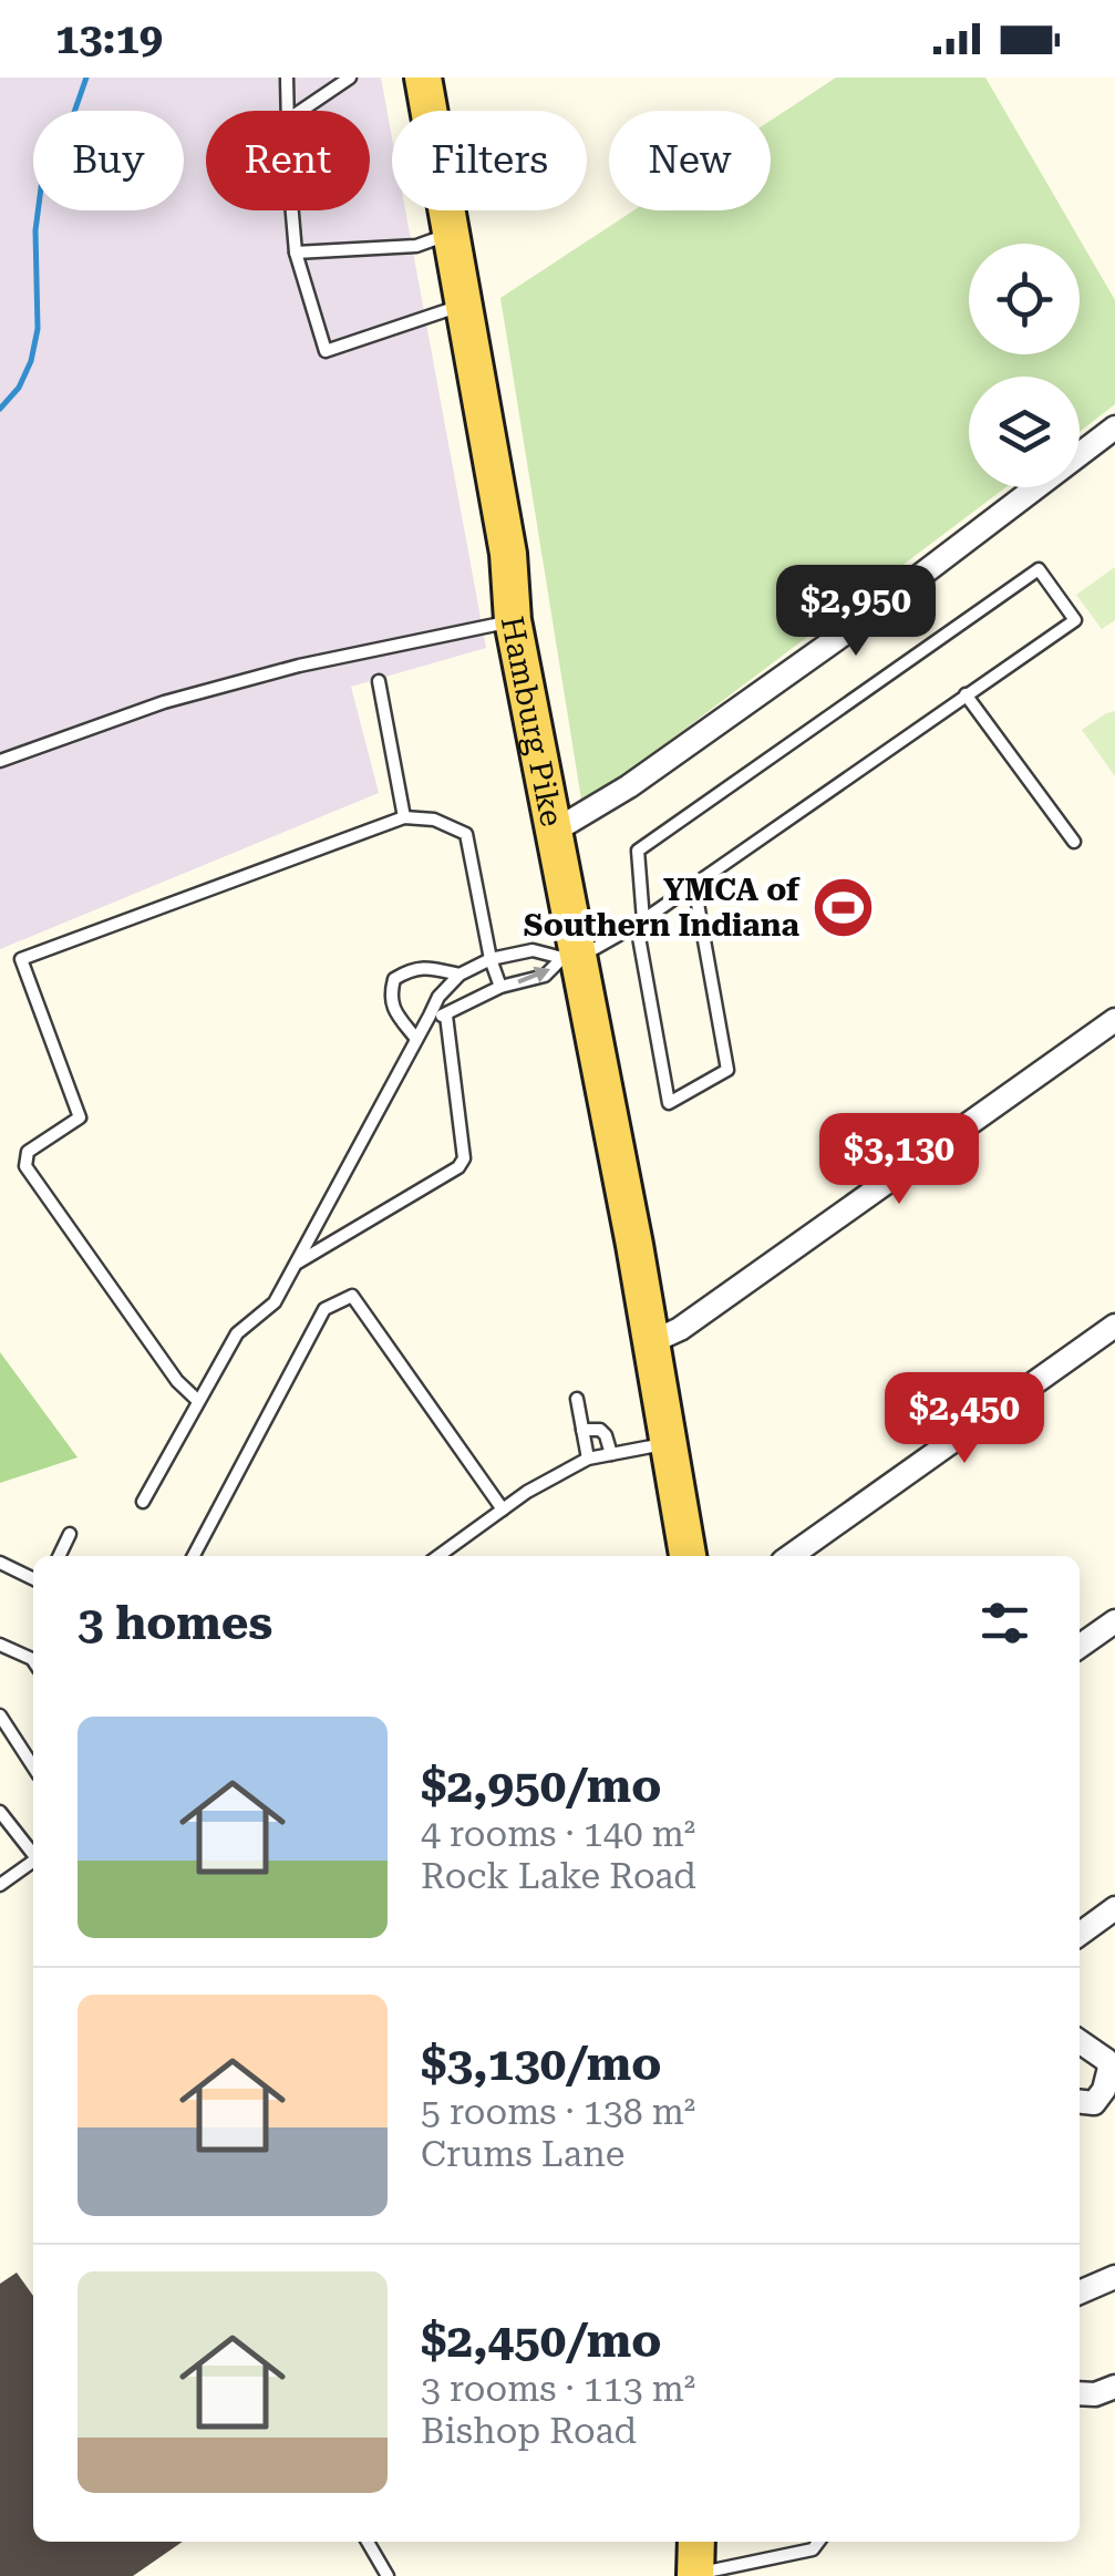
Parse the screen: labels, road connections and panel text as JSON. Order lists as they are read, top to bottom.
{
  "streets": {
    "main road": ["Hamburg Pike"]
  },
  "places": {
    "sports": ["YMCA of Southern Indiana"]
  },
  "page": {
    "status": "13:19",
    "chip": [
      "Buy",
      "Rent",
      "Filters",
      "New"
    ],
    "price": ["$2,950", "$3,130", "$2,450"],
    "heading": "3 homes",
    "list": [
      {
        "name": "$2,950/mo",
        "note": "4 rooms · 140 m² · Rock Lake Road"
      },
      {
        "name": "$3,130/mo",
        "note": "5 rooms · 138 m² · Crums Lane"
      },
      {
        "name": "$2,450/mo",
        "note": "3 rooms · 113 m² · Bishop Road"
      }
    ]
  }
}
